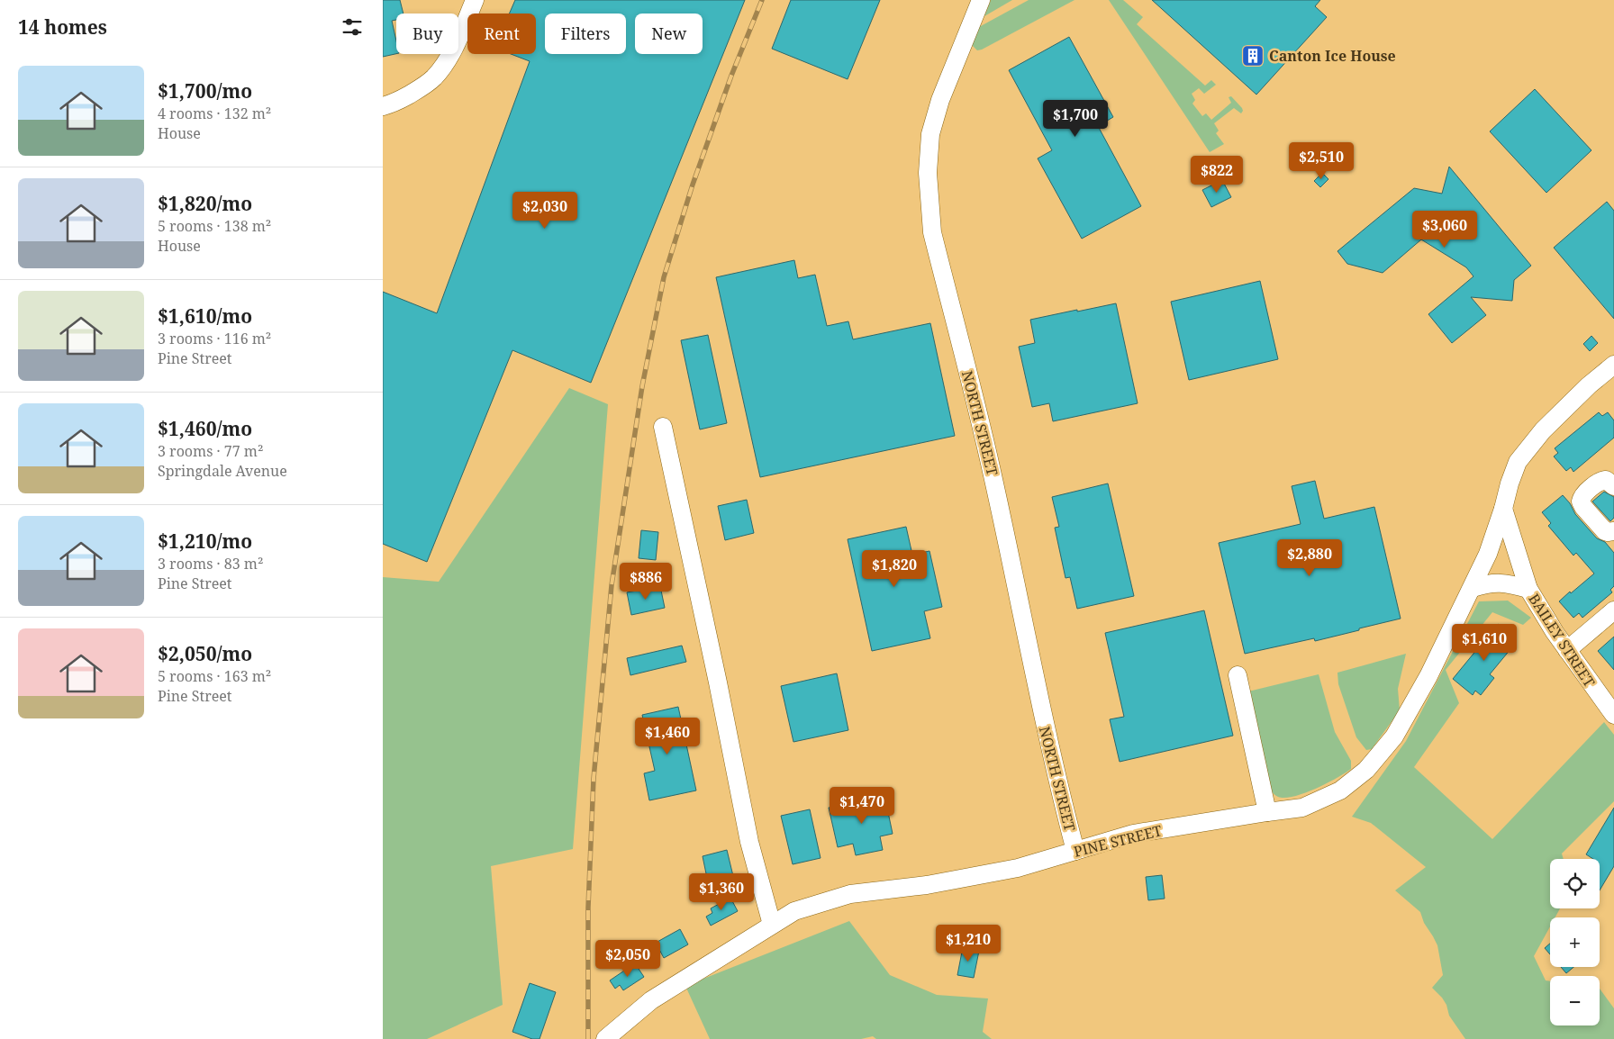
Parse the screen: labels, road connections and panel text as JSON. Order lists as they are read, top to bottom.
{
  "streets": {
    "street": ["NORTH STREET", "BAILEY STREET", "PINE STREET"]
  },
  "crossings": [
    ["NORTH STREET", "PINE STREET"],
    ["BAILEY STREET", "PINE STREET"]
  ],
  "places": {
    "building": ["Canton Ice House"]
  },
  "page": {
    "heading": "14 homes",
    "chip": [
      "Buy",
      "Rent",
      "Filters",
      "New"
    ],
    "list": [
      {
        "name": "$1,700/mo",
        "note": "4 rooms · 132 m² · House"
      },
      {
        "name": "$1,820/mo",
        "note": "5 rooms · 138 m² · House"
      },
      {
        "name": "$1,610/mo",
        "note": "3 rooms · 116 m² · Pine Street"
      },
      {
        "name": "$1,460/mo",
        "note": "3 rooms · 77 m² · Springdale Avenue"
      },
      {
        "name": "$1,210/mo",
        "note": "3 rooms · 83 m² · Pine Street"
      },
      {
        "name": "$2,050/mo",
        "note": "5 rooms · 163 m² · Pine Street"
      }
    ],
    "price": [
      "$1,700",
      "$2,510",
      "$822",
      "$2,030",
      "$3,060",
      "$2,880",
      "$1,820",
      "$886",
      "$1,610",
      "$1,460",
      "$1,470",
      "$1,360",
      "$1,210",
      "$2,050"
    ],
    "map_buttons": ["+", "−"]
  }
}
